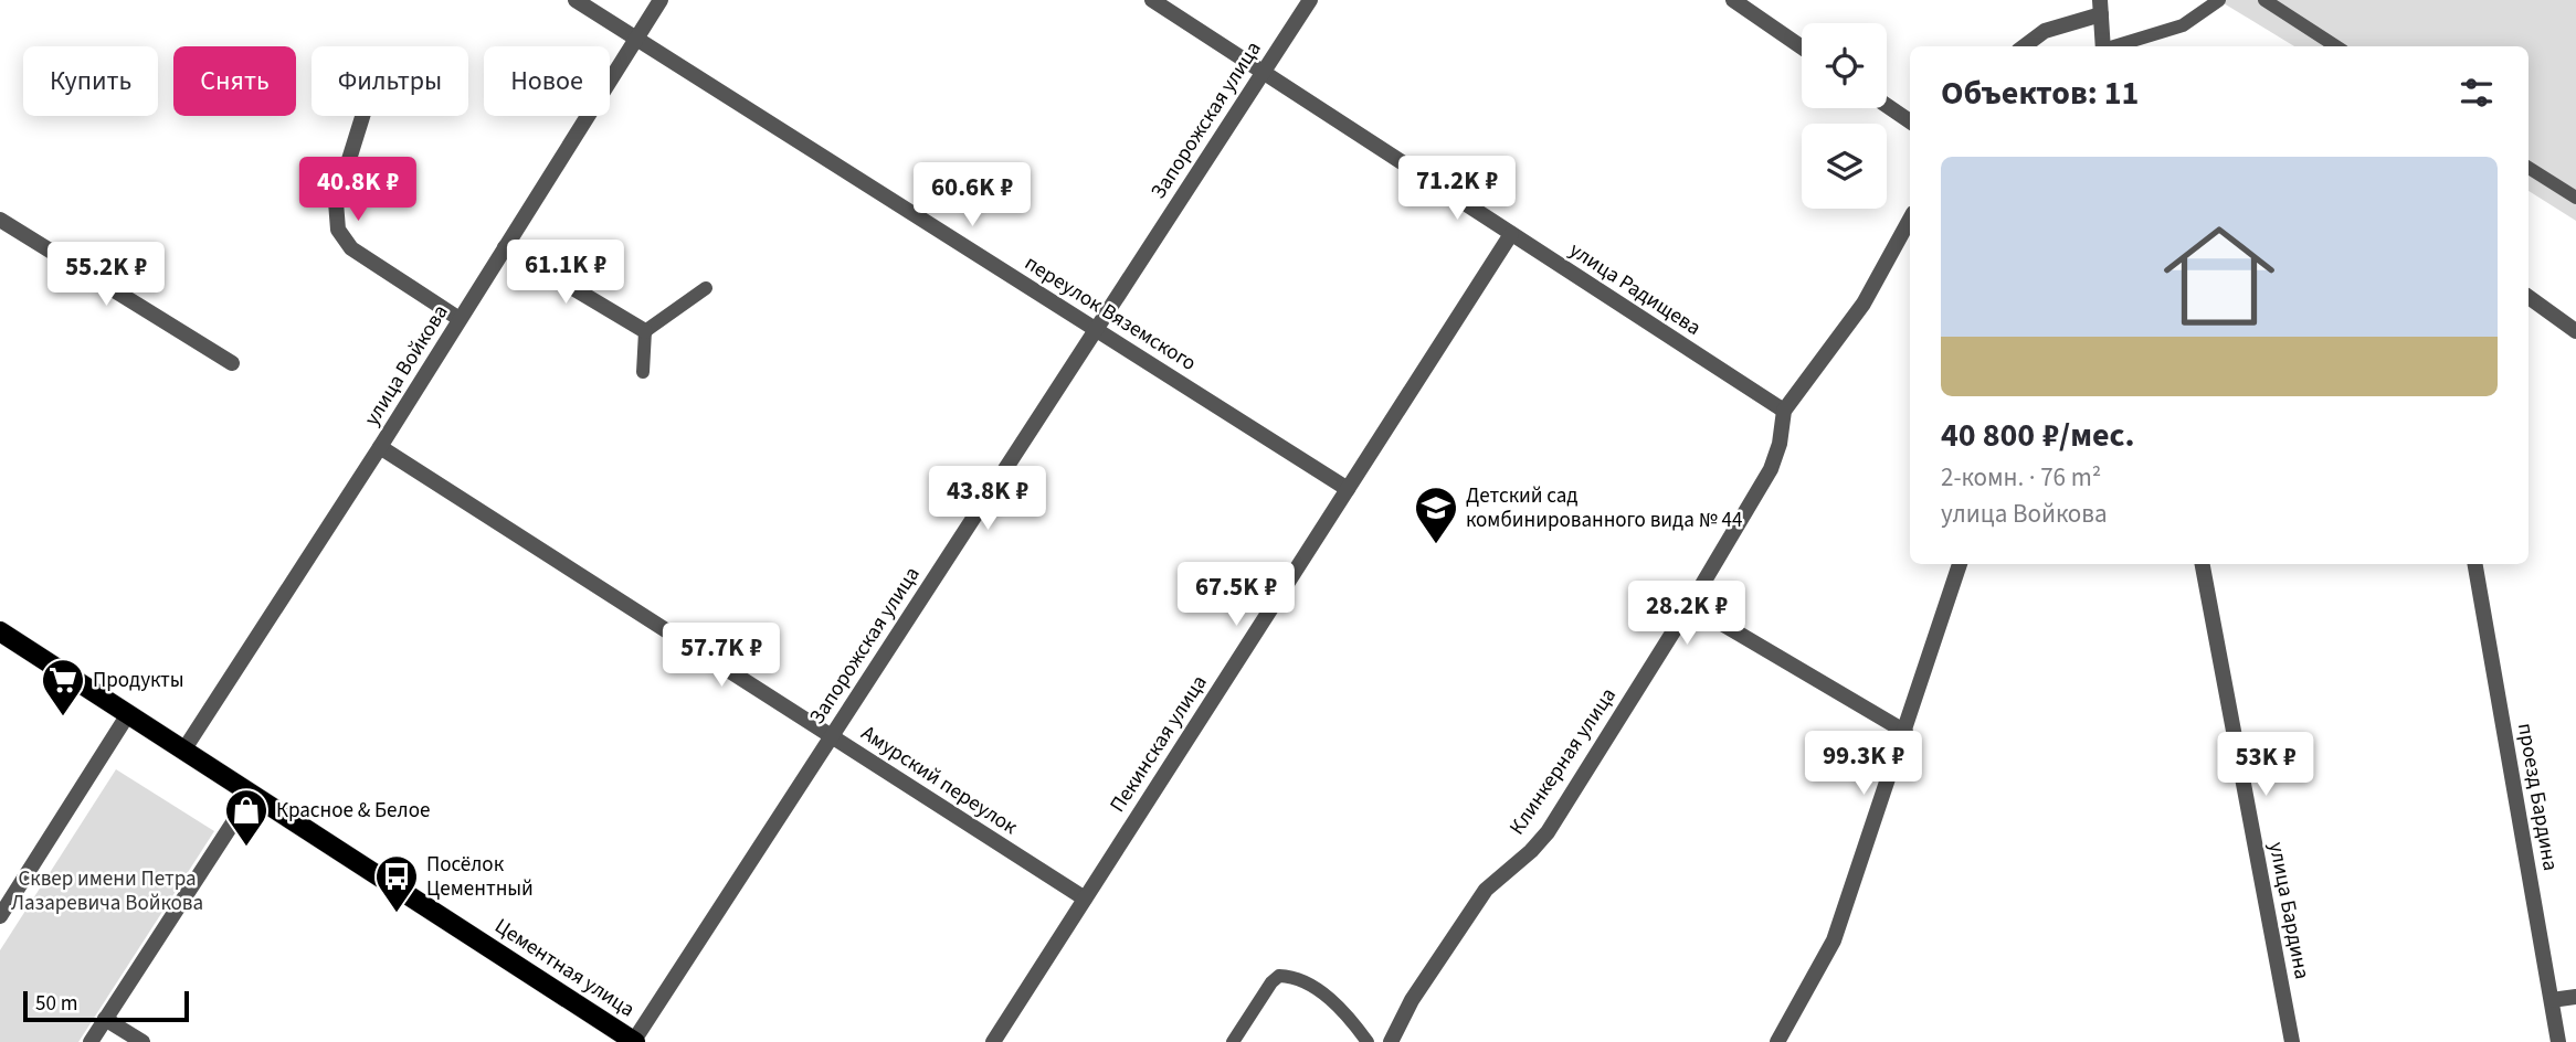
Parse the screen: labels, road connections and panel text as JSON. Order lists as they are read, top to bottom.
{
  "streets": {
    "main road": ["Цементная улица"],
    "street": [
      "Запорожская улица",
      "улица Радищева",
      "переулок Вяземского",
      "улица Войкова",
      "Пекинская улица",
      "Клинкерная улица",
      "Амурский переулок",
      "проезд Бардина",
      "улица Бардина"
    ]
  },
  "crossings": [
    ["Запорожская улица", "улица Радищева"],
    ["Запорожская улица", "переулок Вяземского"],
    ["Запорожская улица", "Амурский переулок"],
    ["Запорожская улица", "Цементная улица"],
    ["улица Радищева", "Пекинская улица"],
    ["улица Радищева", "Клинкерная улица"],
    ["переулок Вяземского", "улица Войкова"],
    ["переулок Вяземского", "Пекинская улица"],
    ["улица Войкова", "Амурский переулок"],
    ["улица Войкова", "Цементная улица"],
    ["Пекинская улица", "Амурский переулок"]
  ],
  "parks": ["Сквер имени Петра Лазаревича Войкова"],
  "places": {
    "school or university": ["Детский сад комбинированного вида № 44"],
    "supermarket": ["Продукты"],
    "shop": ["Красное & Белое"],
    "bus stop": ["Посёлок Цементный"]
  },
  "scale_bar": "50 m",
  "page": {
    "chip": [
      "Купить",
      "Снять",
      "Фильтры",
      "Новое"
    ],
    "heading": "Объектов: 11",
    "list": [
      {
        "name": "40 800 ₽/мес.",
        "note": "2-комн. · 76 m² · улица Войкова"
      }
    ],
    "price": [
      "71.2K ₽",
      "40.8K ₽",
      "60.6K ₽",
      "61.1K ₽",
      "55.2K ₽",
      "43.8K ₽",
      "67.5K ₽",
      "28.2K ₽",
      "57.7K ₽",
      "99.3K ₽",
      "53K ₽"
    ],
    "scale": "50 m"
  }
}
